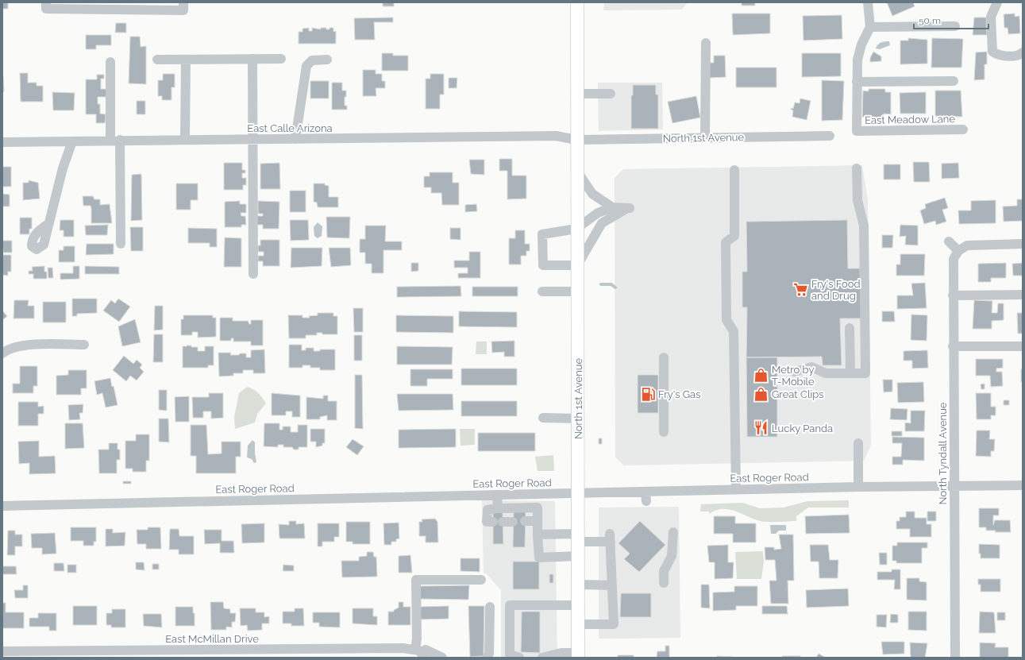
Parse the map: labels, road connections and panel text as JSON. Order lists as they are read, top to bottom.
{
  "streets": {
    "main road": ["North 1st Avenue"],
    "street": [
      "East Meadow Lane",
      "East Calle Arizona",
      "North Tyndall Avenue",
      "East Roger Road",
      "East McMillan Drive"
    ]
  },
  "crossings": [
    ["East Calle Arizona", "North 1st Avenue"],
    ["North 1st Avenue", "East Roger Road"],
    ["North Tyndall Avenue", "East Roger Road"]
  ],
  "places": {
    "supermarket": ["Fry's Food and Drug"],
    "shop": ["Metro by T-Mobile", "Great Clips"],
    "fuel station": ["Fry's Gas"],
    "restaurant": ["Lucky Panda"]
  },
  "scale_bar": "50 m"
}
